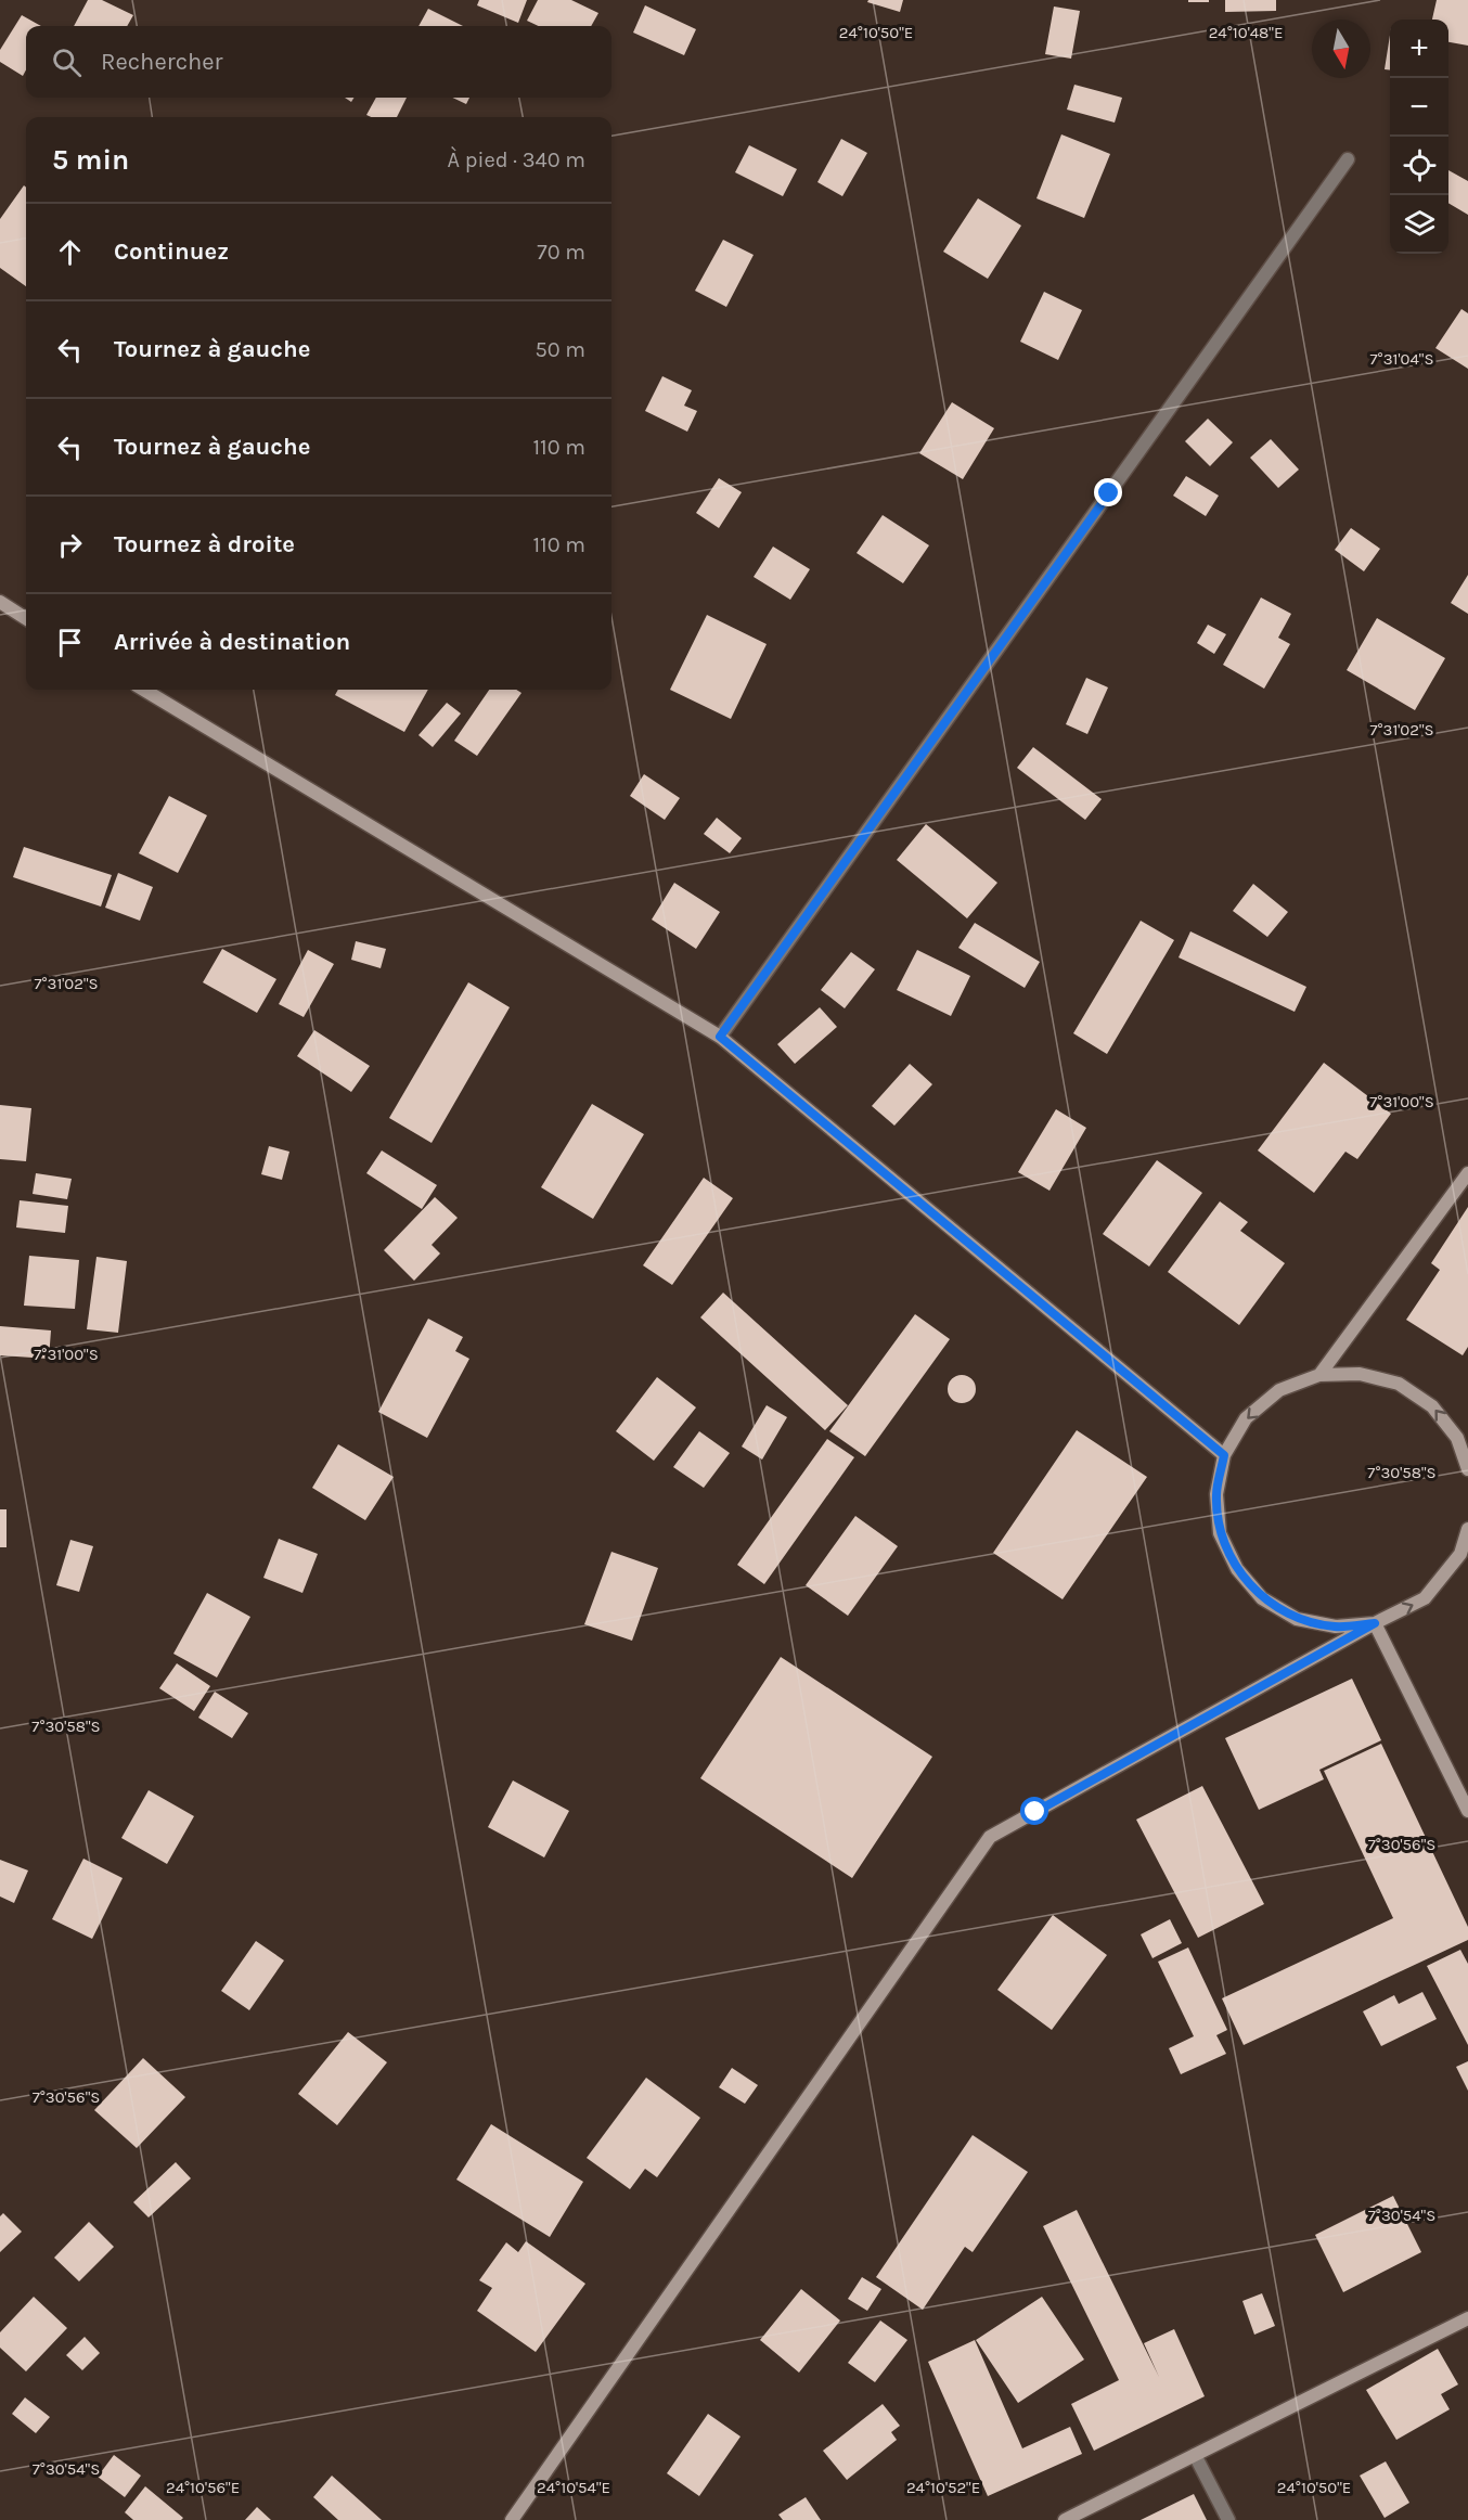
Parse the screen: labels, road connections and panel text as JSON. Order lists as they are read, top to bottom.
{
  "north": "bottom",
  "page": {
    "map_buttons": ["+", "−"],
    "search": "Rechercher",
    "heading": ["5 min", "À pied · 340 m"],
    "list": [
      ["Continuez", "70 m"],
      ["Tournez à gauche", "50 m"],
      ["Tournez à gauche", "110 m"],
      ["Tournez à droite", "110 m"],
      "Arrivée à destination"
    ]
  },
  "coordinates": [
    "24°10'50\"E",
    "24°10'48\"E",
    "7°31'04\"S",
    "7°31'02\"S",
    "7°31'00\"S",
    "7°30'58\"S",
    "7°30'56\"S",
    "7°30'54\"S",
    "24°10'56\"E",
    "24°10'54\"E",
    "24°10'52\"E"
  ]
}
